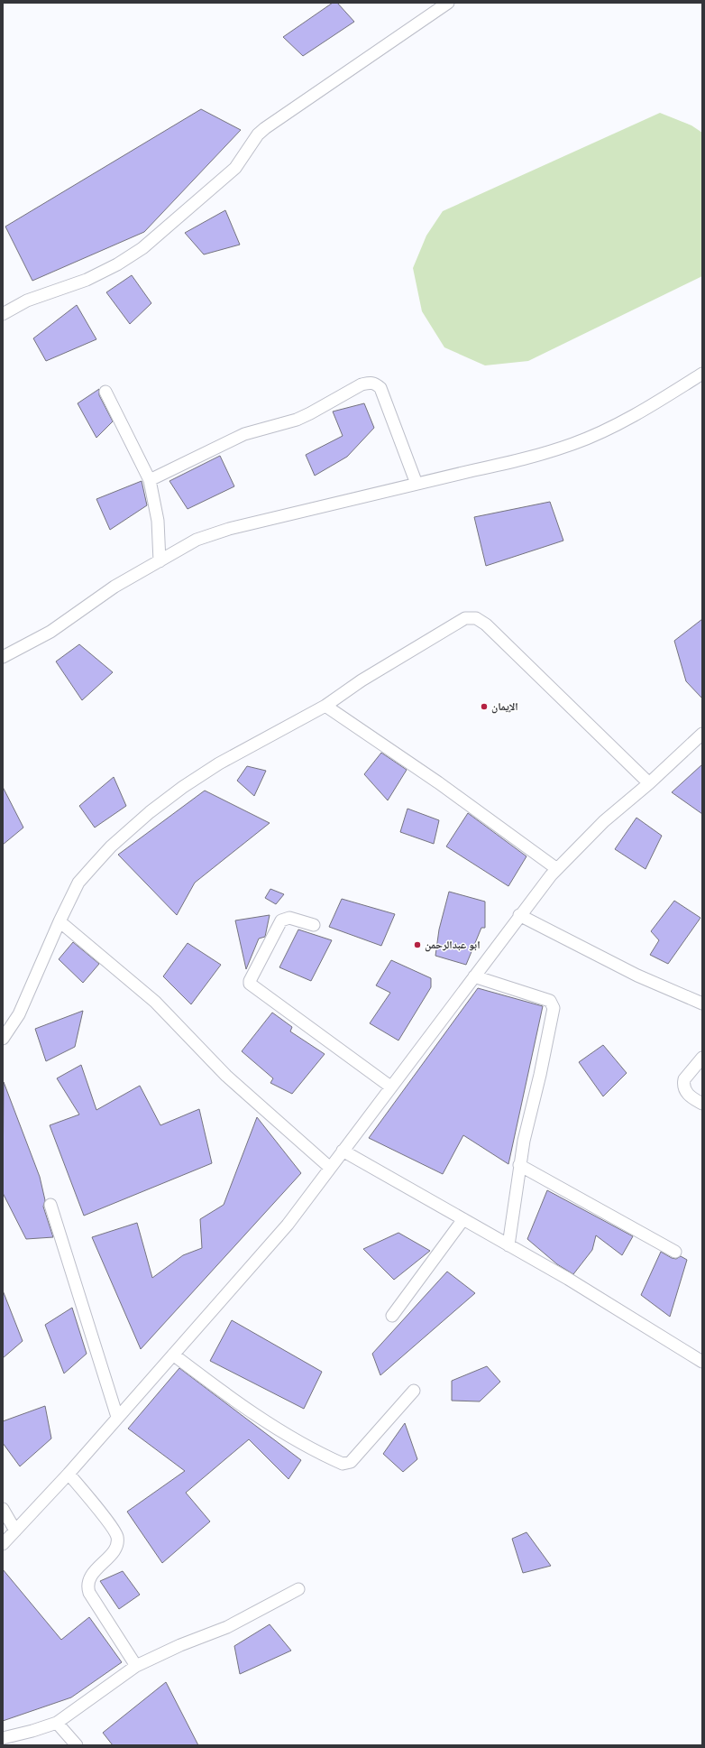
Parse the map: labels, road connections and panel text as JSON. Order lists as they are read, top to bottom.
{
  "places": ["الإيمان", "ابو عبدالرحمن"]
}
